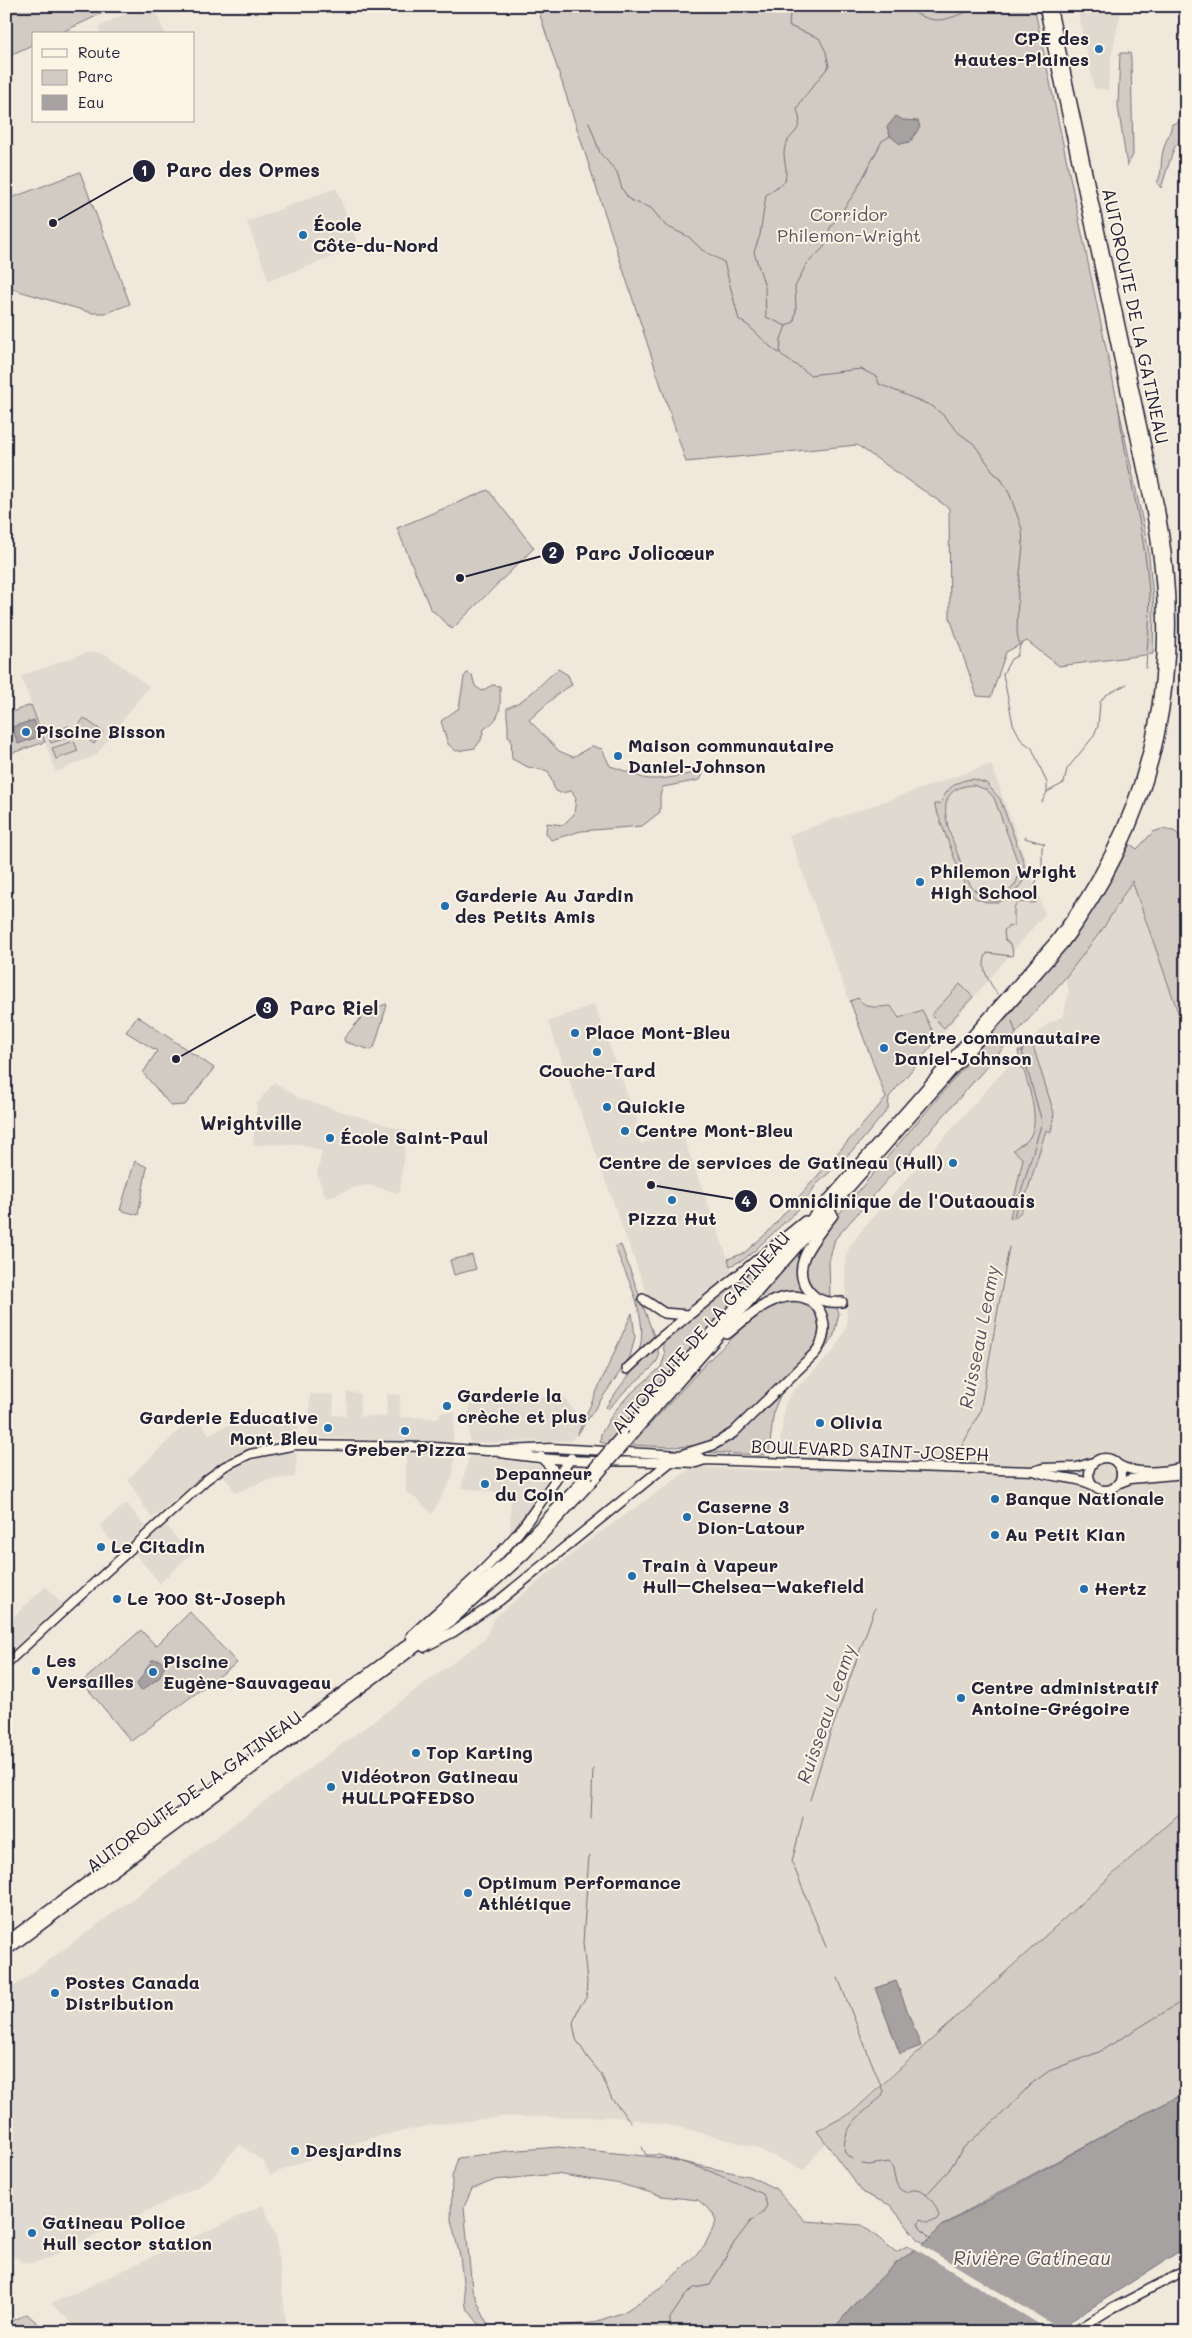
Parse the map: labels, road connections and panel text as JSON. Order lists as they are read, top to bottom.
{
  "streets": {
    "highway": ["AUTOROUTE DE LA GATINEAU"],
    "main road": ["BOULEVARD SAINT-JOSEPH"]
  },
  "districts": ["Wrightville"],
  "water": ["Ruisseau Leamy", "Rivière Gatineau"],
  "parks": ["Corridor Philemon-Wright"],
  "places": [
    "CPE des Hautes-Plaines",
    "Parc des Ormes",
    "École Côte-du-Nord",
    "Parc Jolicœur",
    "Piscine Bisson",
    "Maison communautaire Daniel-Johnson",
    "Philemon Wright High School",
    "Garderie Au Jardin des Petits Amis",
    "Place Mont-Bleu",
    "Centre communautaire Daniel-Johnson",
    "Couche-Tard",
    "Parc Riel",
    "Quickie",
    "Centre Mont-Bleu",
    "École Saint-Paul",
    "Centre de services de Gatineau (Hull)",
    "Omniclinique de l'Outaouais",
    "Pizza Hut",
    "Garderie la crèche et plus",
    "Olivia",
    "Garderie Educative Mont Bleu",
    "Greber Pizza",
    "Depanneur du Coin",
    "Banque Nationale",
    "Caserne 3 Dion-Latour",
    "Au Petit Kian",
    "Le Citadin",
    "Train à Vapeur Hull–Chelsea–Wakefield",
    "Hertz",
    "Le 700 St-Joseph",
    "Les Versailles",
    "Piscine Eugène-Sauvageau",
    "Centre administratif Antoine-Grégoire",
    "Top Karting",
    "Vidéotron Gatineau HULLPQFEDS0",
    "Optimum Performance Athlétique",
    "Postes Canada Distribution",
    "Desjardins",
    "Gatineau Police Hull sector station"
  ],
  "legend": ["Route", "Parc", "Eau"]
}
